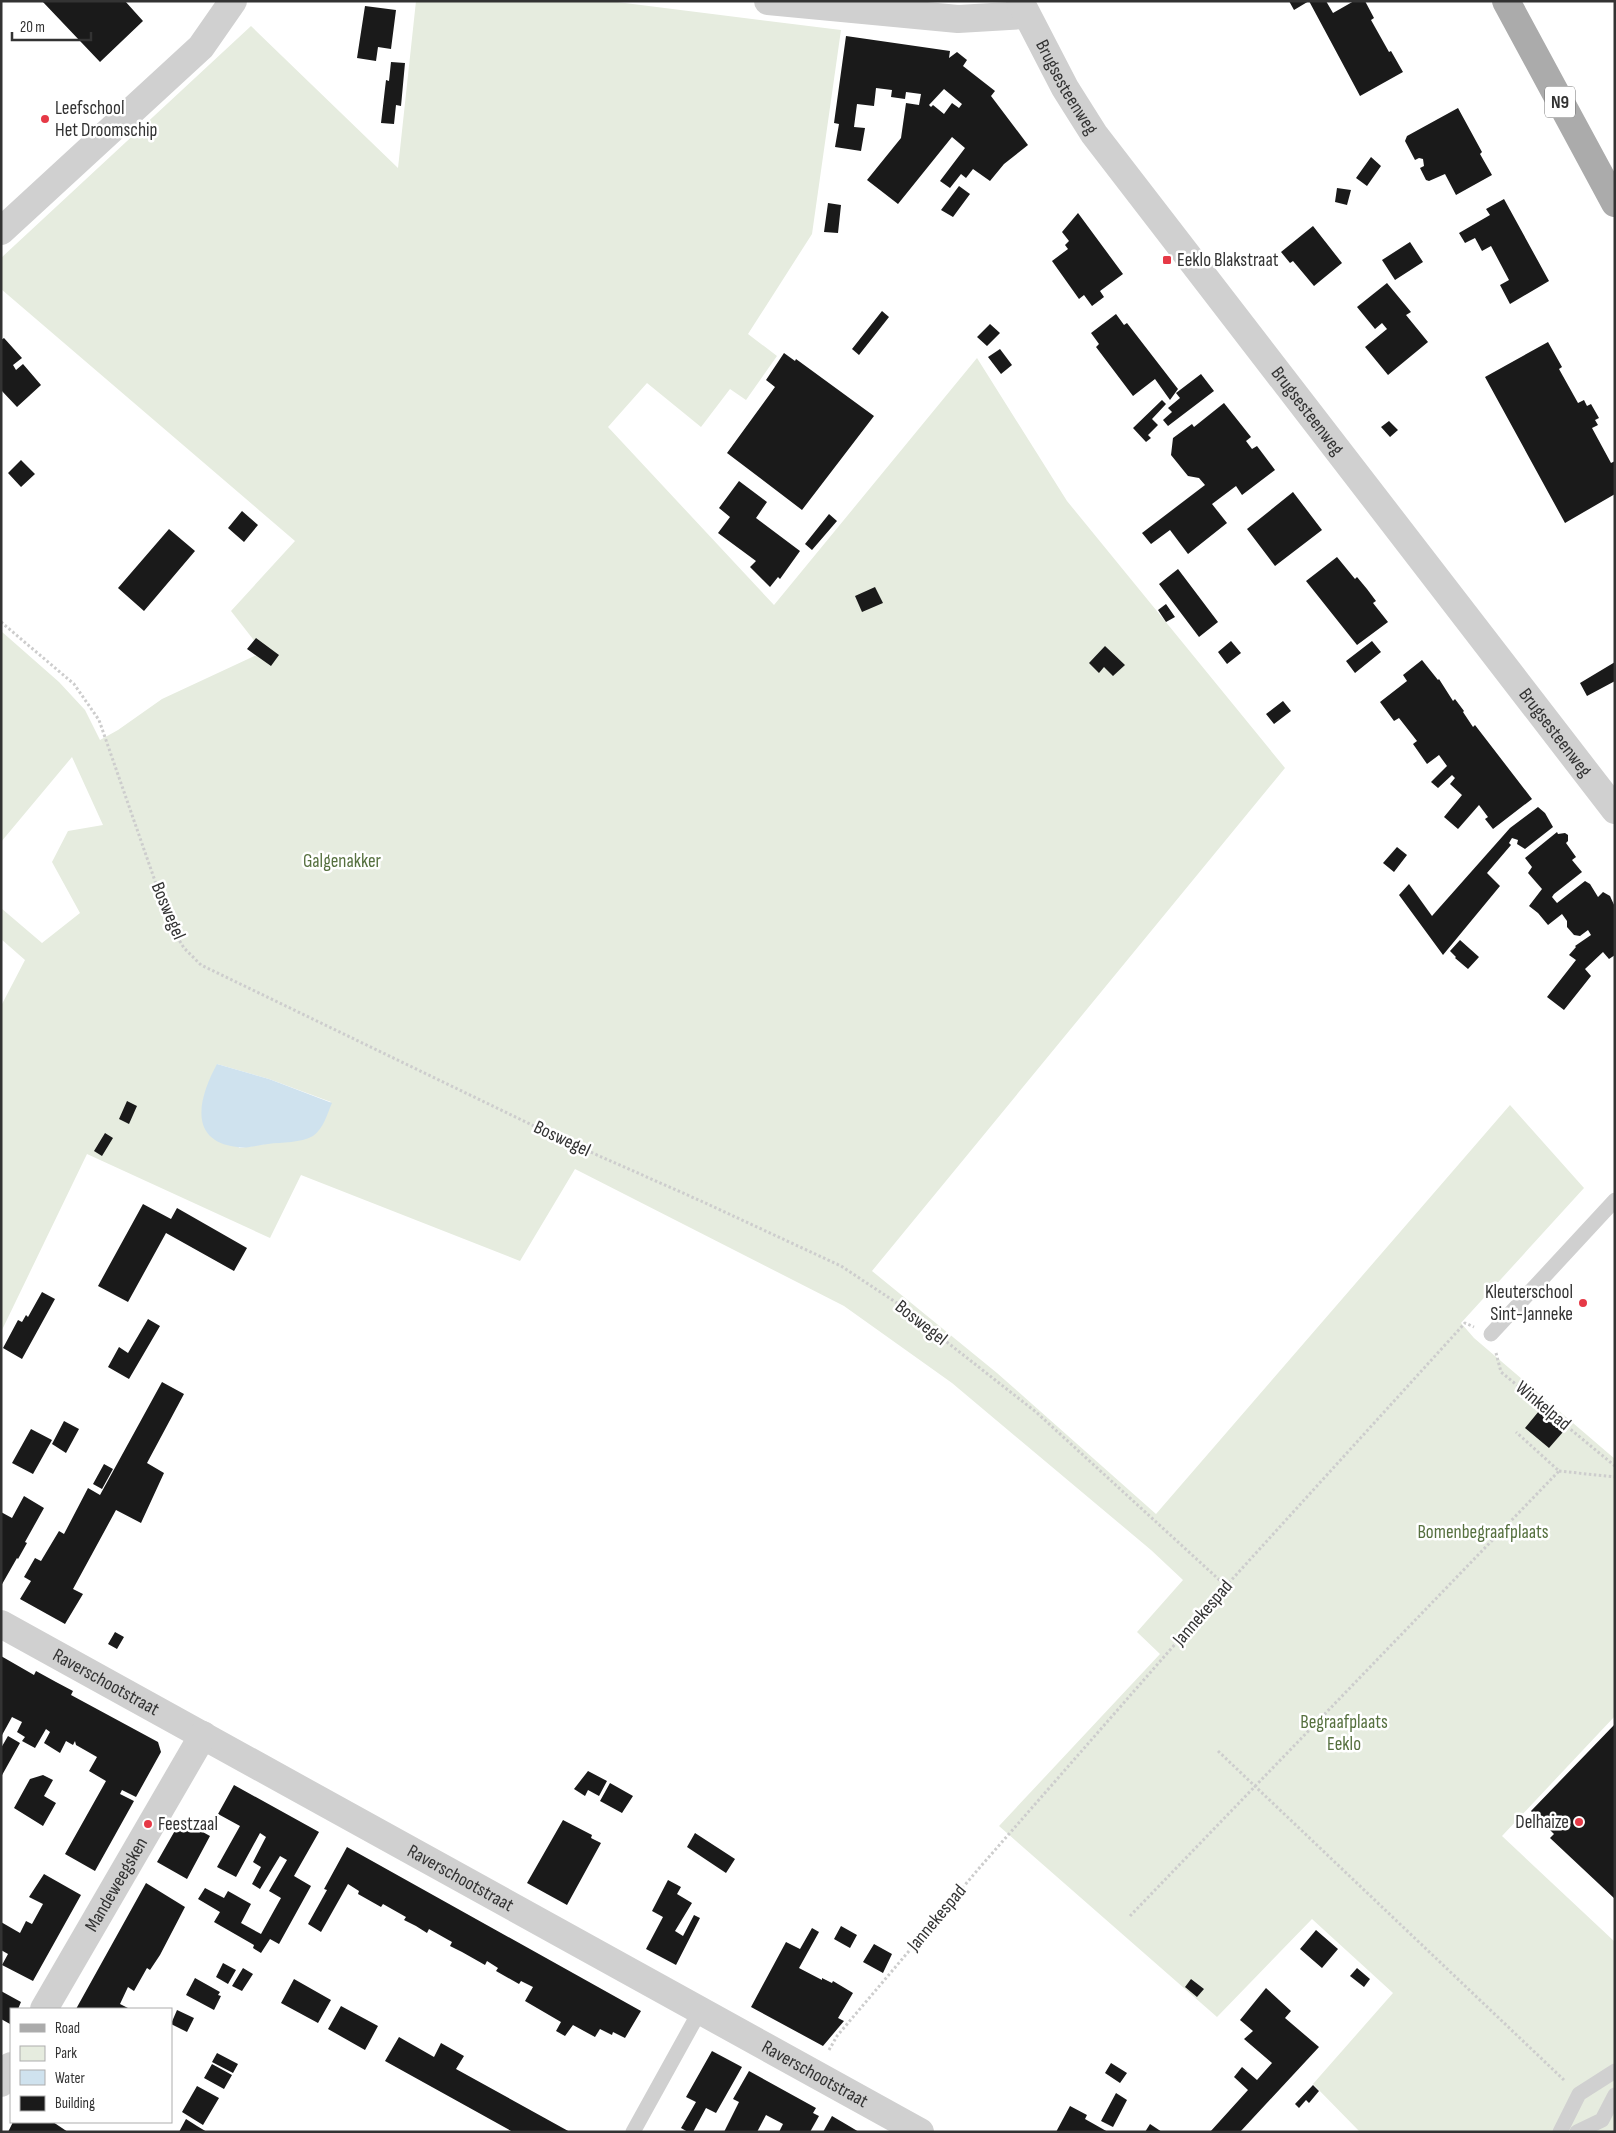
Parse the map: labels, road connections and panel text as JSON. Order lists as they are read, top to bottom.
{
  "streets": {
    "main road": ["N9"],
    "street": ["Brugsesteenweg", "Raverschootstraat", "Mandeweegsken"],
    "path": ["Boswegel", "Winkelpad", "Jannekespad"]
  },
  "crossings": [
    ["Boswegel", "Jannekespad"],
    ["Winkelpad", "Jannekespad"],
    ["Jannekespad", "Raverschootstraat"],
    ["Raverschootstraat", "Mandeweegsken"]
  ],
  "parks": ["Galgenakker", "Bomenbegraafplaats", "Begraafplaats Eeklo"],
  "places": {
    "other": [
      "Leefschool Het Droomschip",
      "Kleuterschool Sint-Janneke",
      "Delhaize",
      "Feestzaal"
    ],
    "transit": ["Eeklo Blakstraat"]
  },
  "legend": [
    "Road",
    "Park",
    "Water",
    "Building"
  ],
  "scale_bar": "20 m"
}
